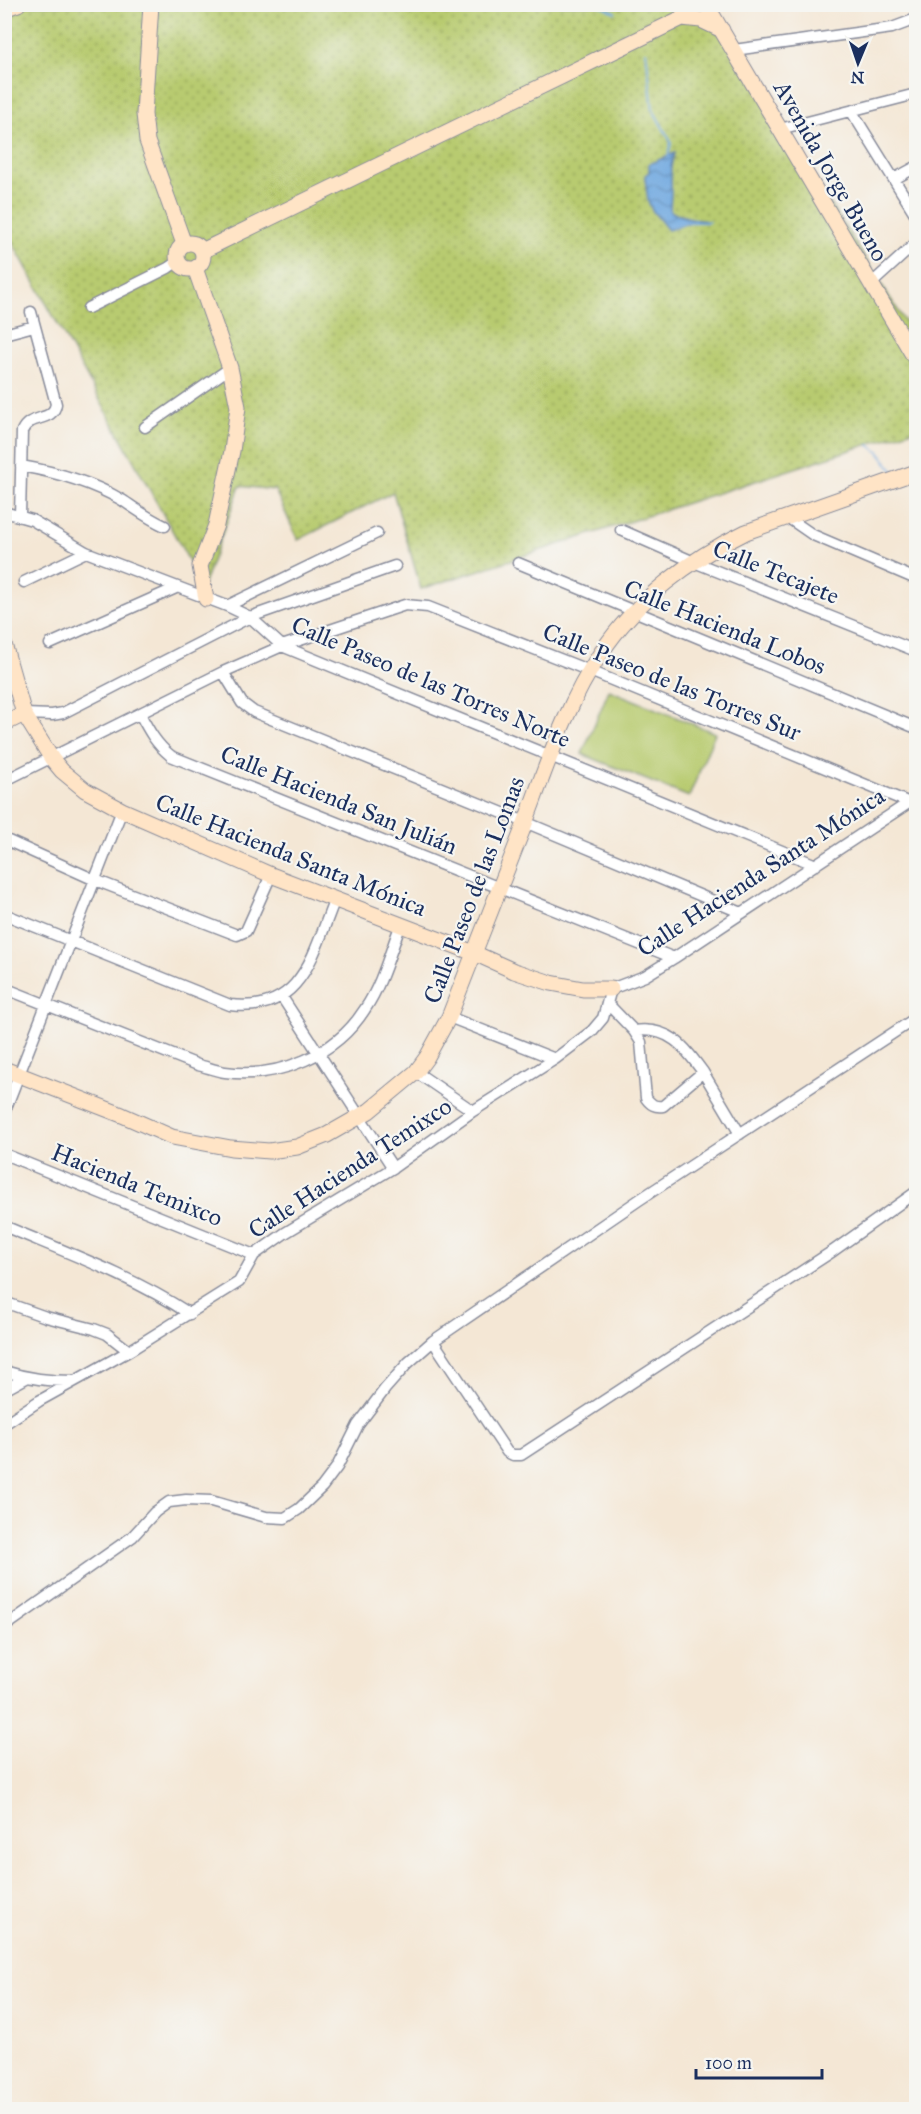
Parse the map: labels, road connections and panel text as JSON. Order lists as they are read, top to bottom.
{
  "streets": {
    "street": [
      "Avenida Jorge Bueno",
      "Calle Tecajete",
      "Calle Hacienda Lobos",
      "Calle Paseo de las Torres Norte",
      "Calle Paseo de las Torres Sur",
      "Calle Hacienda San Julián",
      "Calle Hacienda Santa Mónica",
      "Calle Paseo de las Lomas",
      "Calle Hacienda Temixco",
      "Hacienda Temixco"
    ]
  },
  "crossings": [
    ["Calle Tecajete", "Calle Paseo de las Lomas"],
    ["Calle Hacienda Lobos", "Calle Paseo de las Lomas"],
    ["Calle Paseo de las Torres Norte", "Calle Paseo de las Torres Sur"],
    ["Calle Paseo de las Torres Norte", "Calle Hacienda Santa Mónica"],
    ["Calle Paseo de las Torres Norte", "Calle Paseo de las Lomas"],
    ["Calle Paseo de las Torres Sur", "Calle Hacienda Santa Mónica"],
    ["Calle Paseo de las Torres Sur", "Calle Paseo de las Lomas"],
    ["Calle Hacienda San Julián", "Calle Hacienda Santa Mónica"],
    ["Calle Hacienda San Julián", "Calle Paseo de las Lomas"],
    ["Calle Hacienda Santa Mónica", "Calle Paseo de las Lomas"],
    ["Calle Hacienda Santa Mónica", "Calle Hacienda Temixco"],
    ["Calle Hacienda Temixco", "Hacienda Temixco"]
  ],
  "scale_bar": "100 m",
  "north": "bottom"
}
